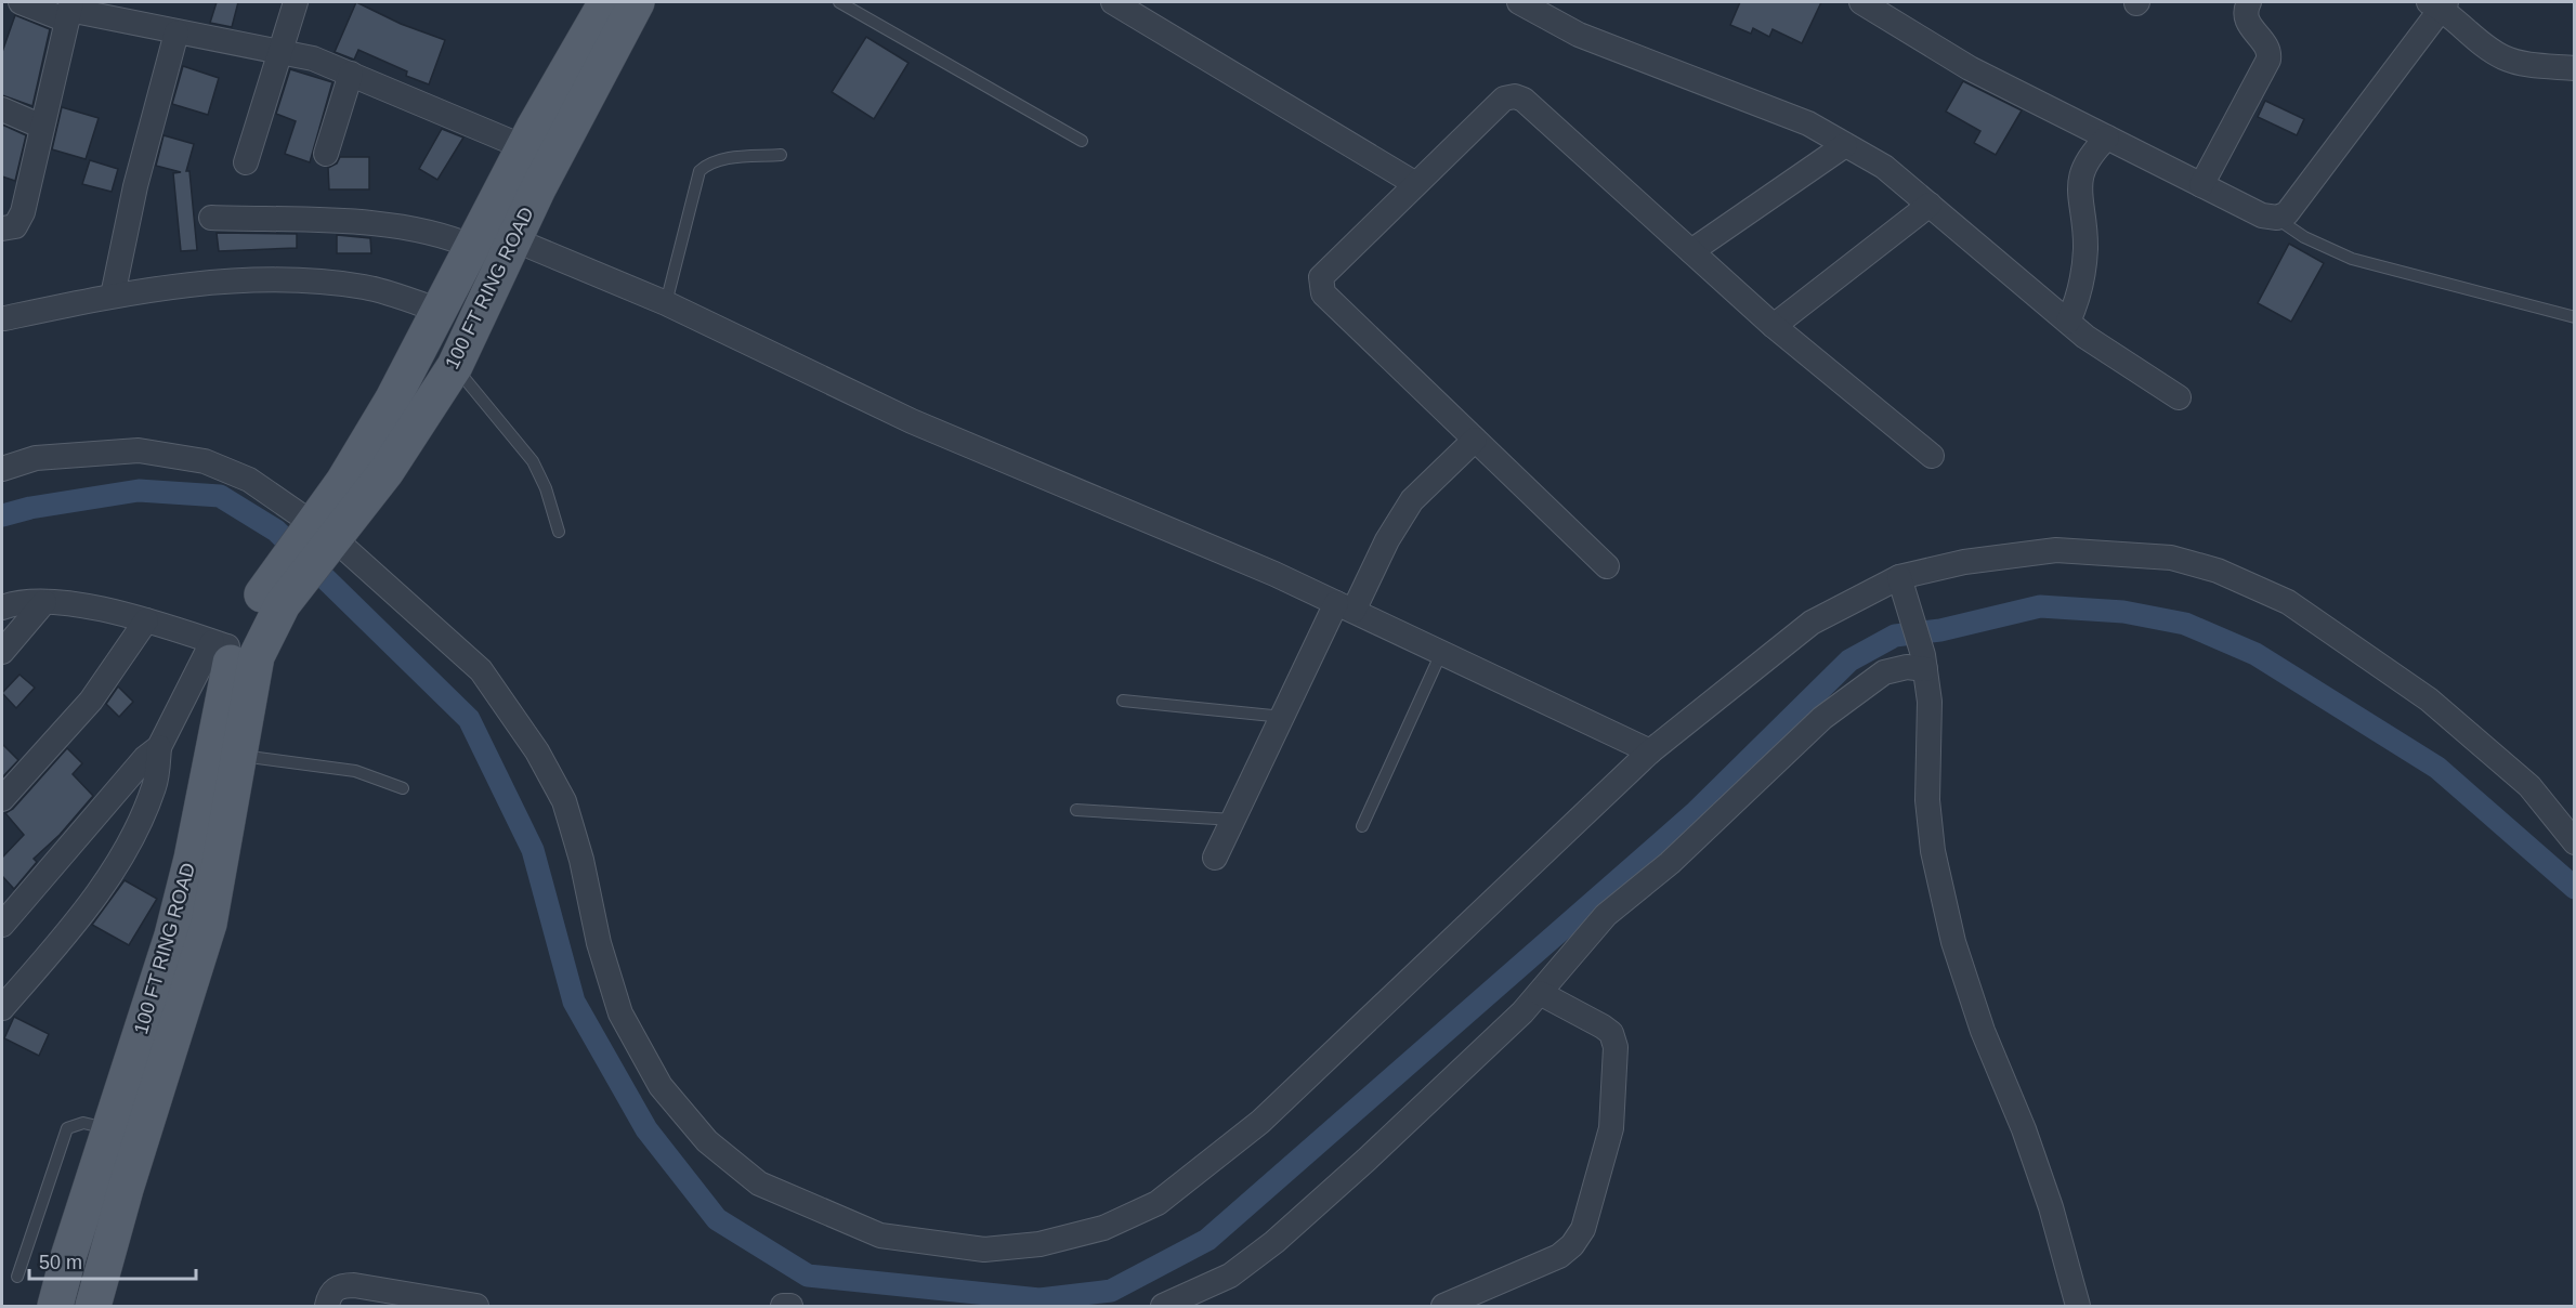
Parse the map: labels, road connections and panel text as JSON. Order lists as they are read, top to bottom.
{
  "streets": {
    "main road": ["100 FT RING ROAD"]
  },
  "scale_bar": "50 m"
}
